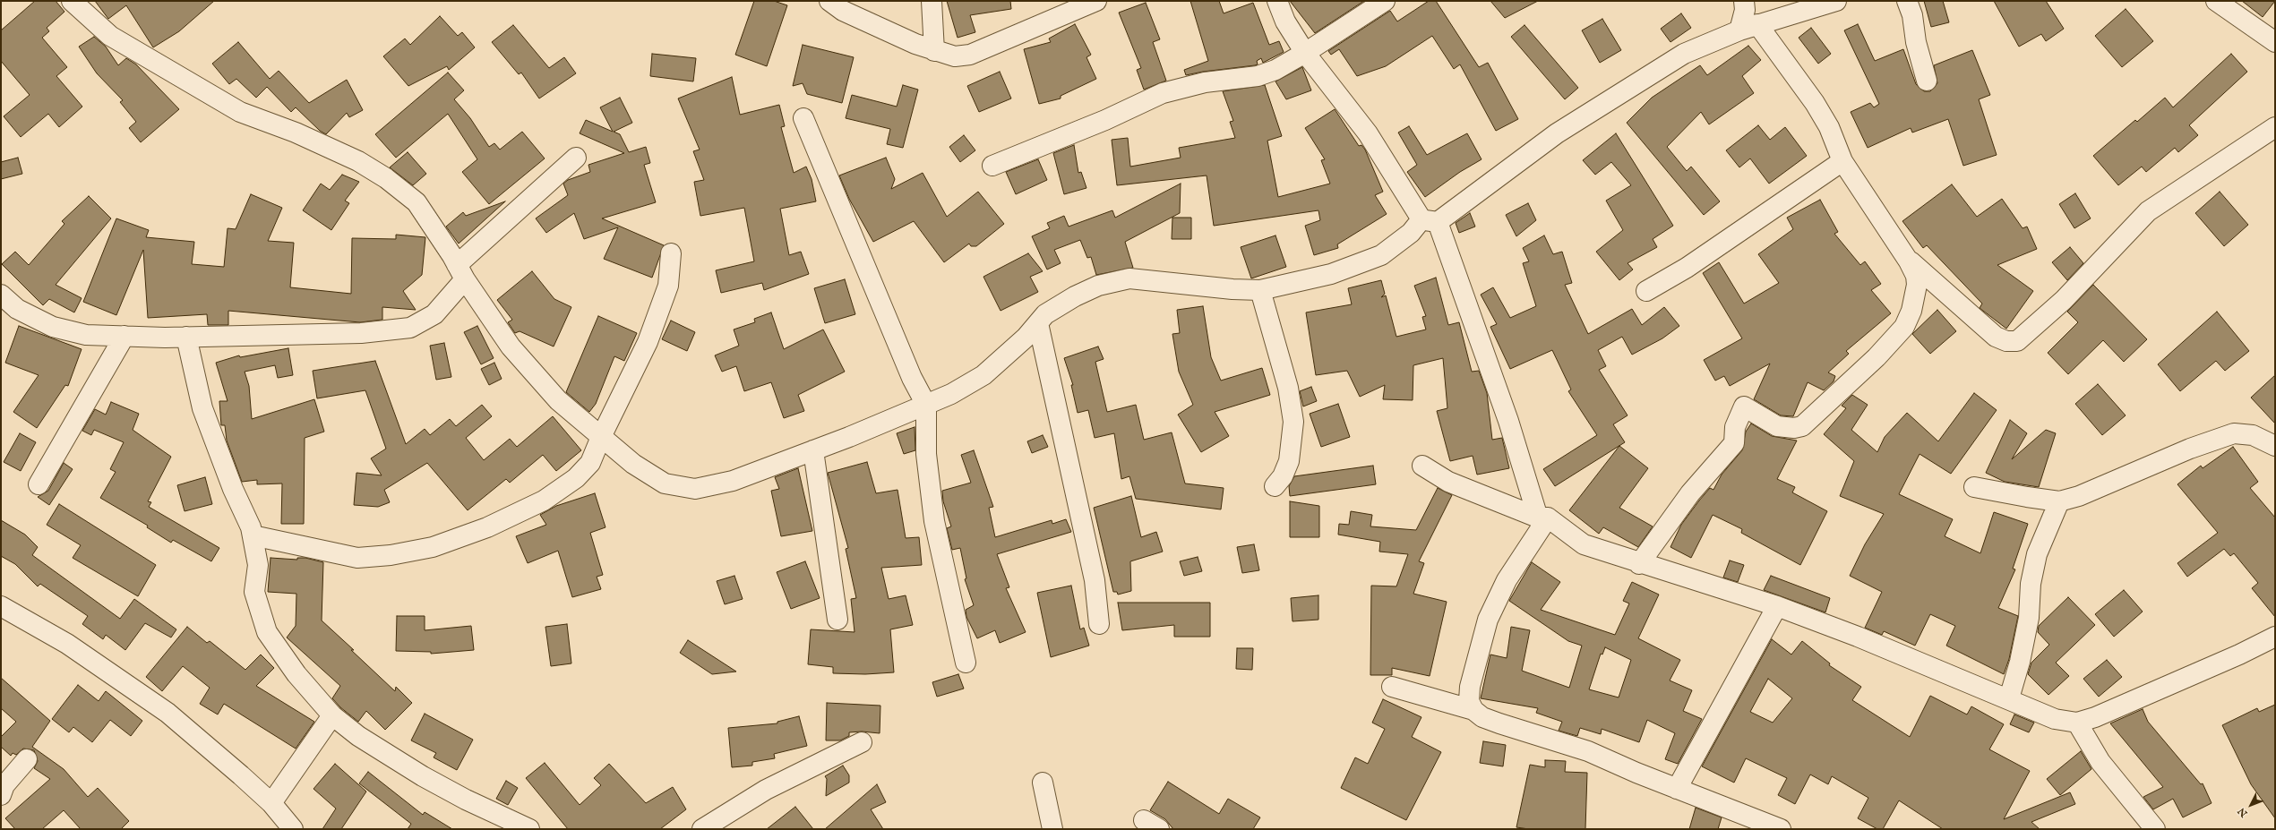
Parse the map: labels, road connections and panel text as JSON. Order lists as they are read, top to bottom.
{
  "north": "bottom left"
}
